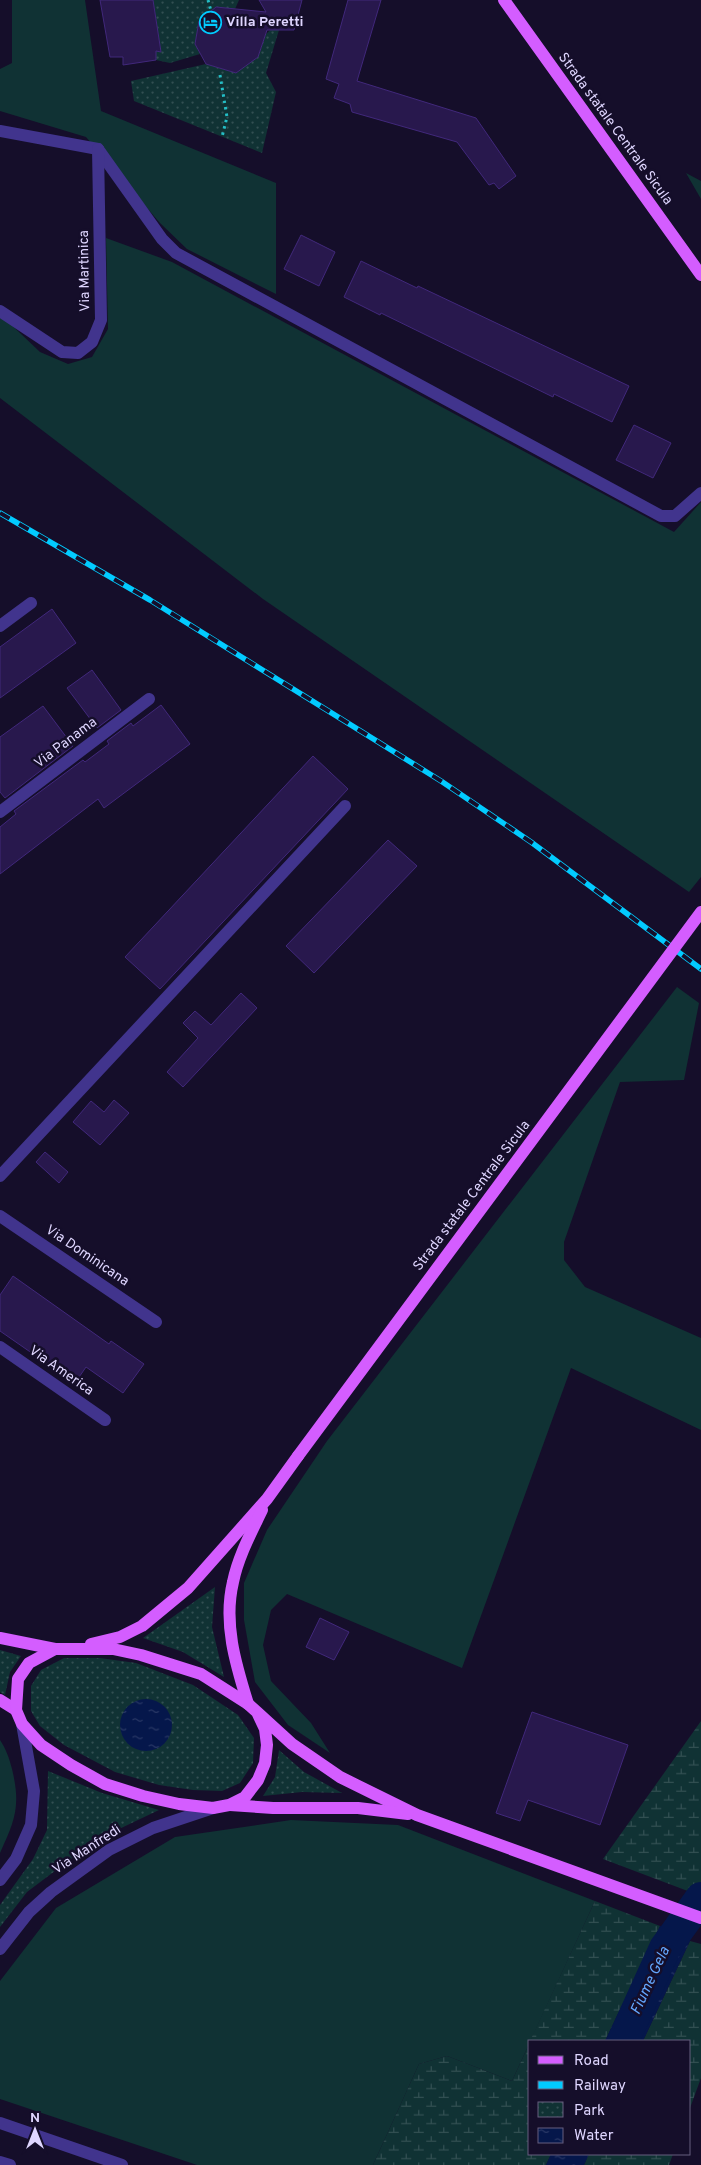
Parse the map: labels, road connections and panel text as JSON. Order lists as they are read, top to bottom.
{
  "streets": {
    "main road": ["Strada statale Centrale Sicula"],
    "street": [
      "Via Martinica",
      "Via Panama",
      "Via Dominicana",
      "Via America",
      "Via Manfredi"
    ]
  },
  "water": ["Fiume Gela"],
  "places": {
    "hotel": ["Villa Peretti"]
  },
  "legend": [
    "Road",
    "Railway",
    "Park",
    "Water"
  ],
  "north": "top"
}
